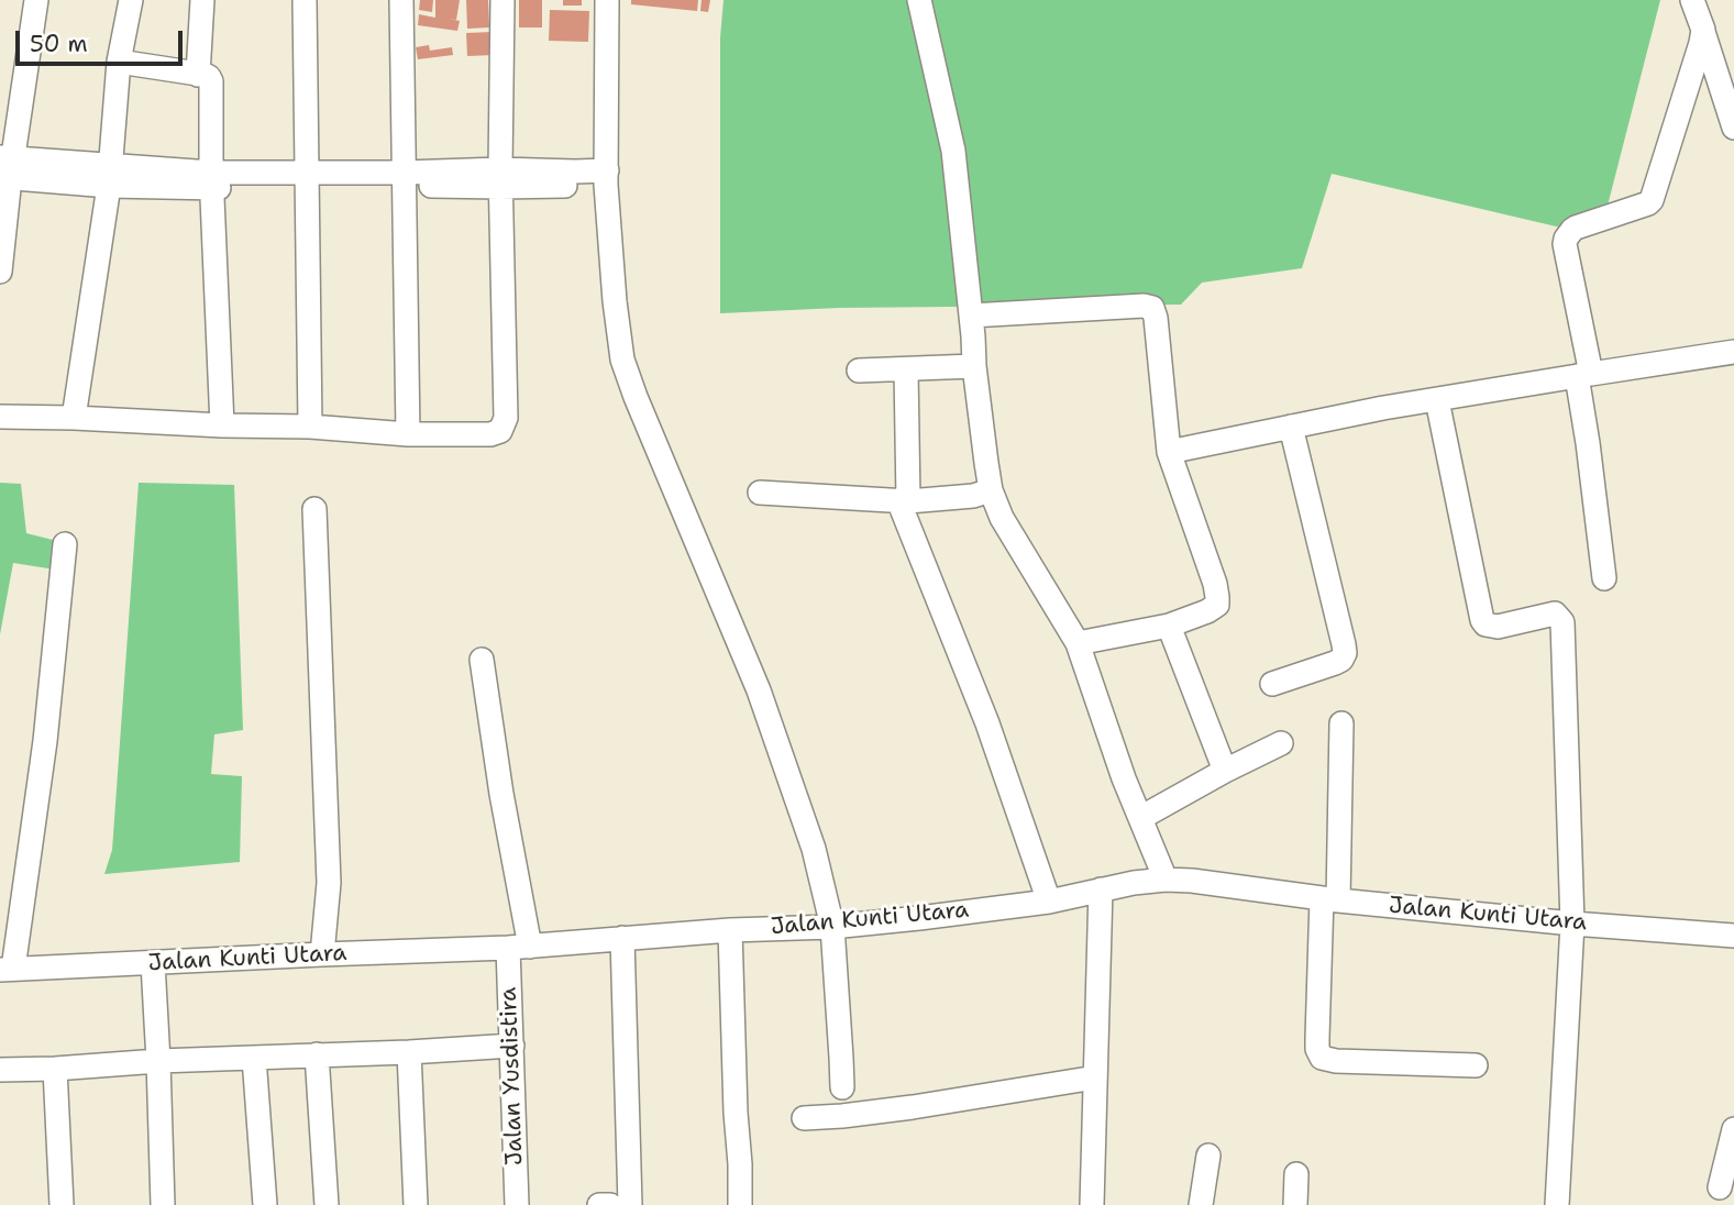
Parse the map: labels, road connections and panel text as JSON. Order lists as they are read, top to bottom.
{
  "streets": {
    "street": ["Jalan Kunti Utara", "Jalan Yusdistira"]
  },
  "crossings": [
    ["Jalan Kunti Utara", "Jalan Yusdistira"]
  ],
  "scale_bar": "50 m"
}
